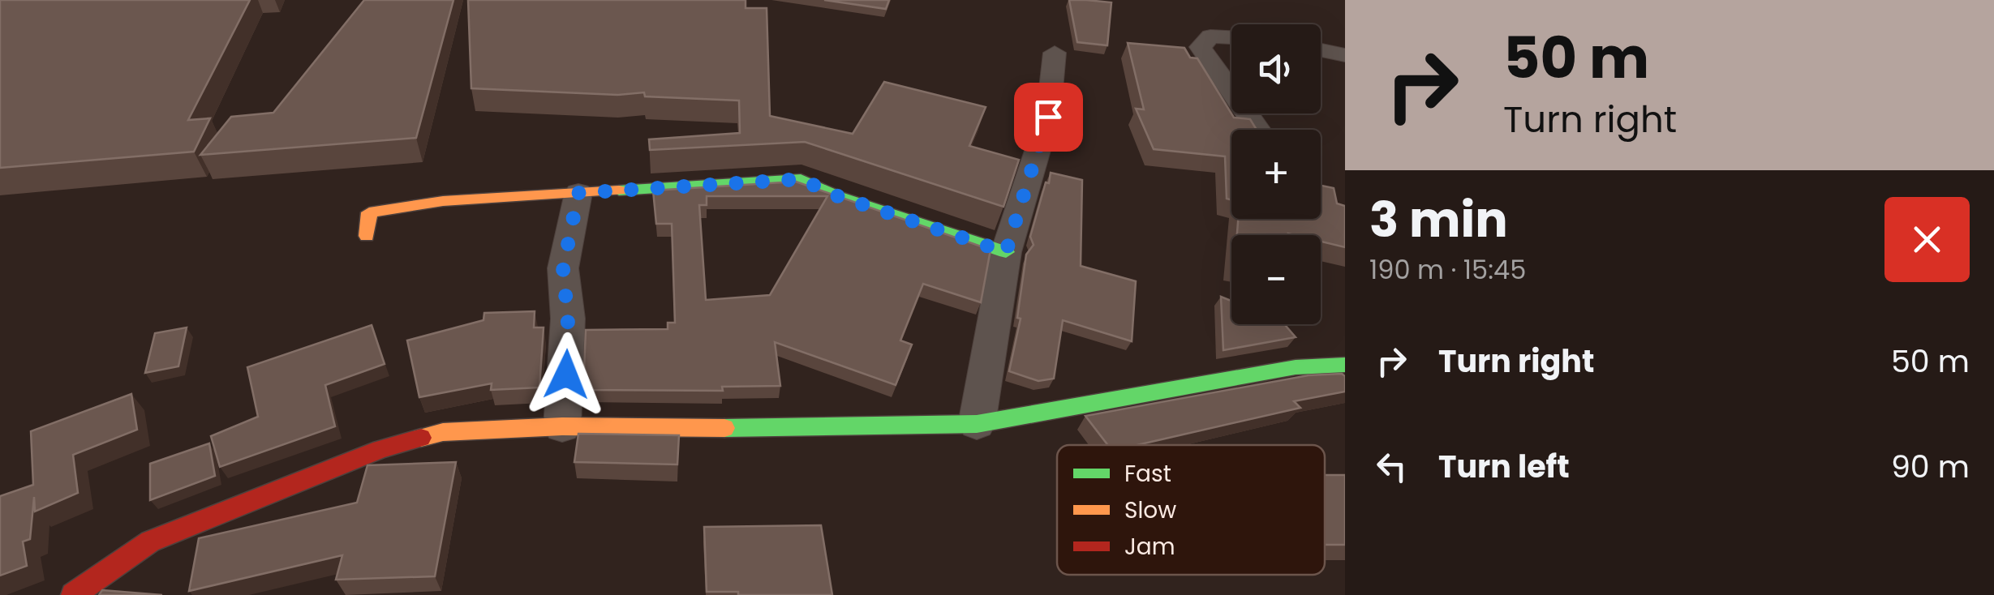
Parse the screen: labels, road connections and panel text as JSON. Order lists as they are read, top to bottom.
{
  "legend": ["Fast", "Slow", "Jam"],
  "page": {
    "turn": ["50 m", "Turn right"],
    "map_buttons": ["+", "−"],
    "heading": ["3 min", "190 m · 15:45"],
    "list": [
      {
        "name": "Turn right",
        "value": "50 m"
      },
      {
        "name": "Turn left",
        "value": "90 m"
      }
    ]
  }
}
